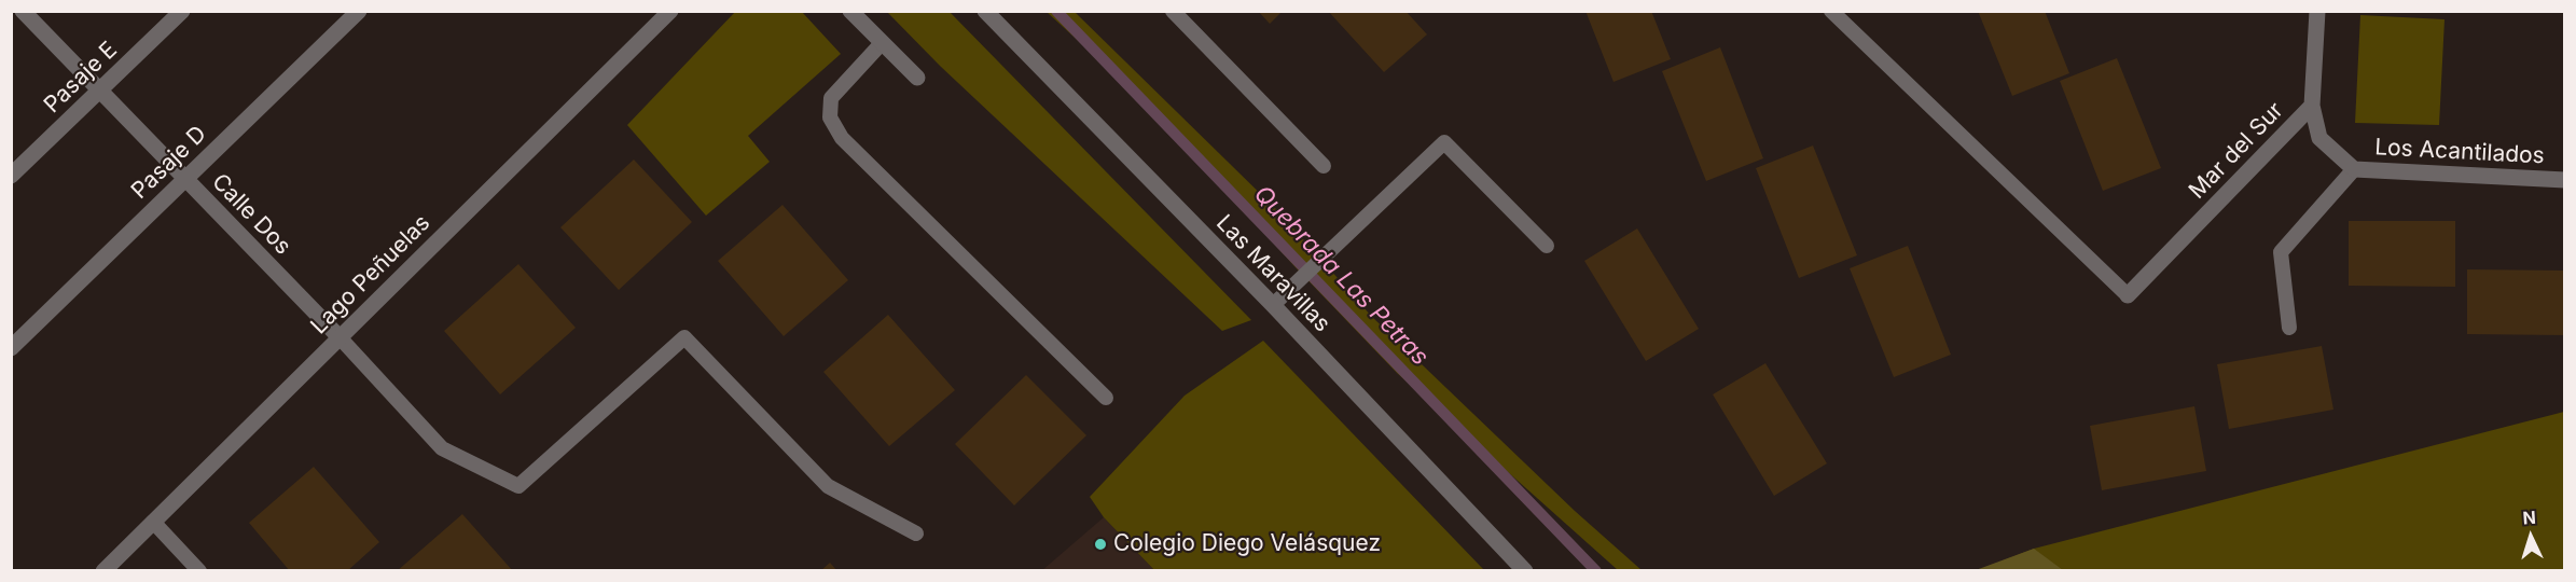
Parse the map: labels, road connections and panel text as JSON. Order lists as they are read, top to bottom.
{
  "streets": {
    "street": [
      "Pasaje E",
      "Mar del Sur",
      "Los Acantilados",
      "Pasaje D",
      "Calle Dos",
      "Las Maravillas",
      "Lago Peñuelas"
    ]
  },
  "crossings": [
    ["Pasaje E", "Calle Dos"],
    ["Mar del Sur", "Los Acantilados"],
    ["Pasaje D", "Calle Dos"],
    ["Calle Dos", "Lago Peñuelas"]
  ],
  "water": ["Quebrada Las Petras"],
  "places": ["Colegio Diego Velásquez"],
  "north": "top"
}
